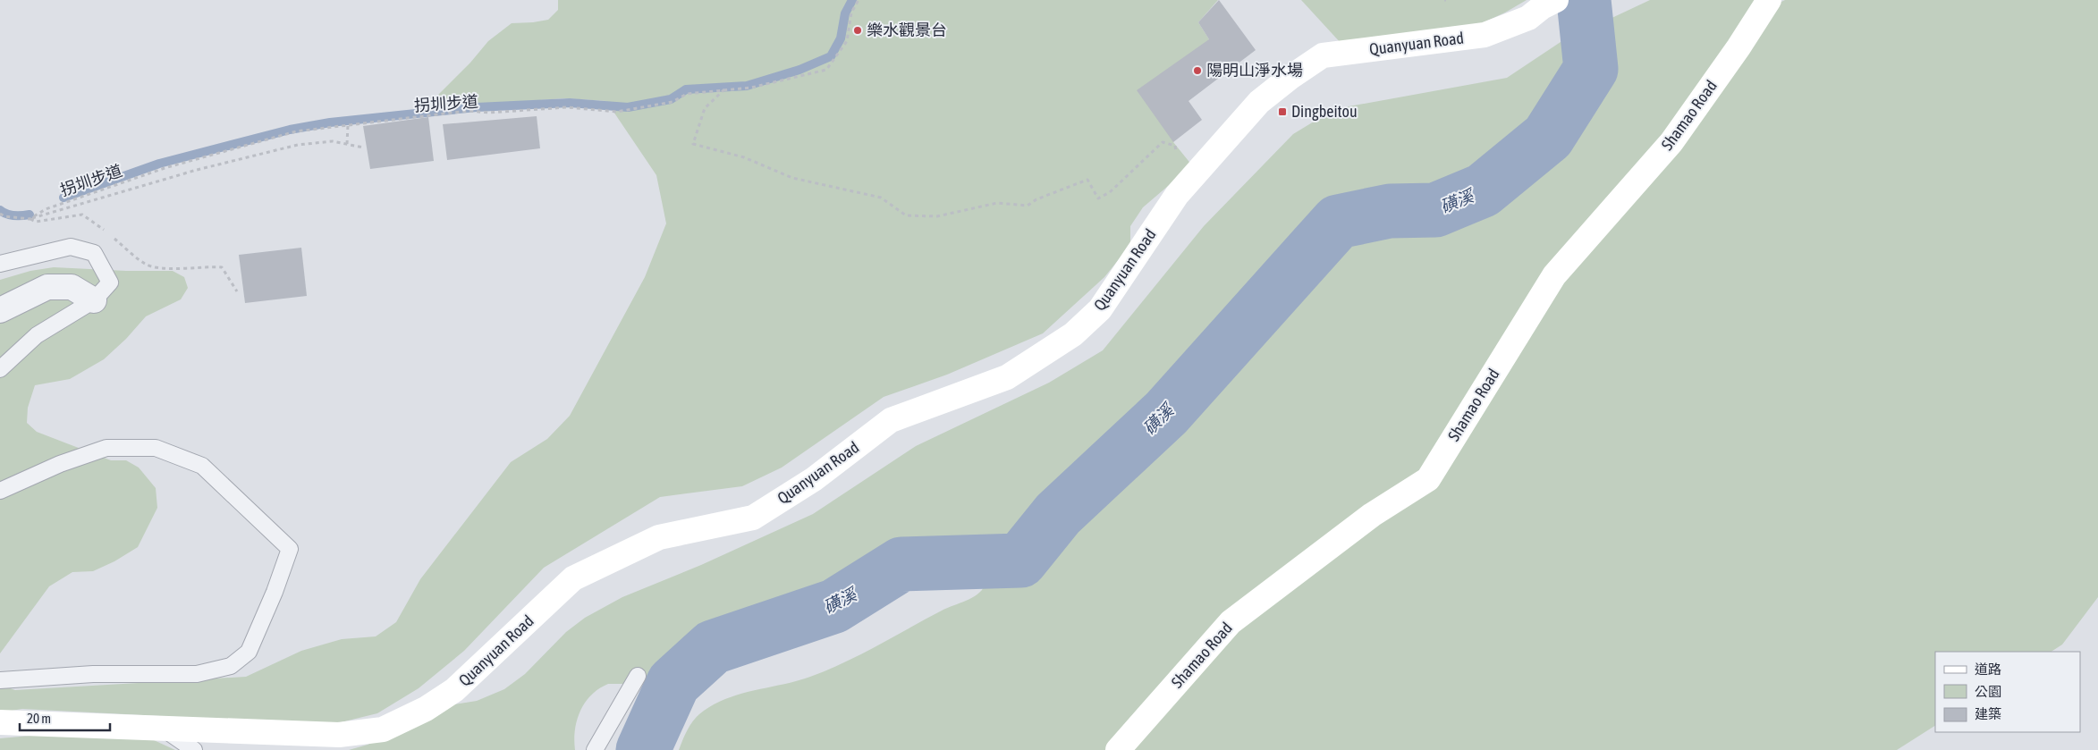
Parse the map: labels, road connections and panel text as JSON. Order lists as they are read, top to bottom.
{
  "streets": {
    "street": ["Quanyuan Road", "Shamao Road"],
    "path": ["拐圳步道"]
  },
  "water": ["磺溪"],
  "places": {
    "other": ["樂水觀景台", "陽明山淨水場"],
    "transit": ["Dingbeitou"]
  },
  "legend": ["道路", "公園", "建築"],
  "scale_bar": "20 m"
}
